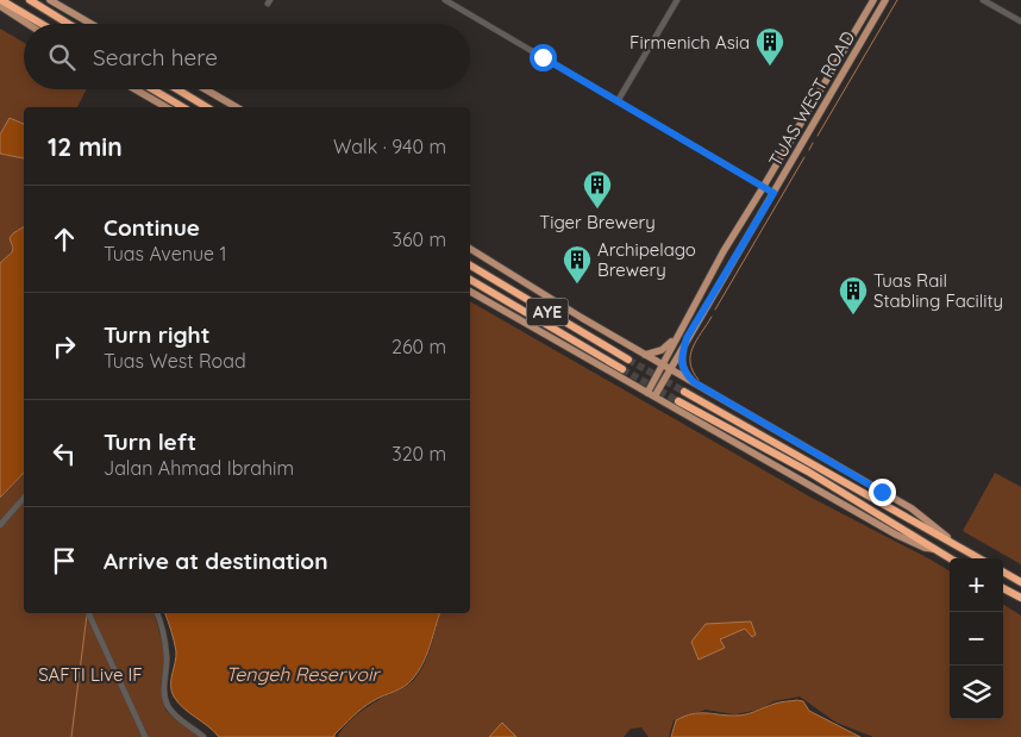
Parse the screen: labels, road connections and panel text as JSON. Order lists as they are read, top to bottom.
{
  "streets": {
    "highway": ["AYE"],
    "main road": ["TUAS WEST ROAD"]
  },
  "water": ["Tengeh Reservoir"],
  "parks": ["SAFTI Live IF"],
  "places": {
    "building": [
      "Firmenich Asia",
      "Tiger Brewery",
      "Archipelago Brewery",
      "Tuas Rail Stabling Facility"
    ]
  },
  "page": {
    "search": "Search here",
    "heading": ["12 min", "Walk · 940 m"],
    "list": [
      ["Continue", "Tuas Avenue 1", "360 m"],
      ["Turn right", "Tuas West Road", "260 m"],
      ["Turn left", "Jalan Ahmad Ibrahim", "320 m"],
      "Arrive at destination"
    ],
    "map_buttons": ["+", "−"]
  }
}
